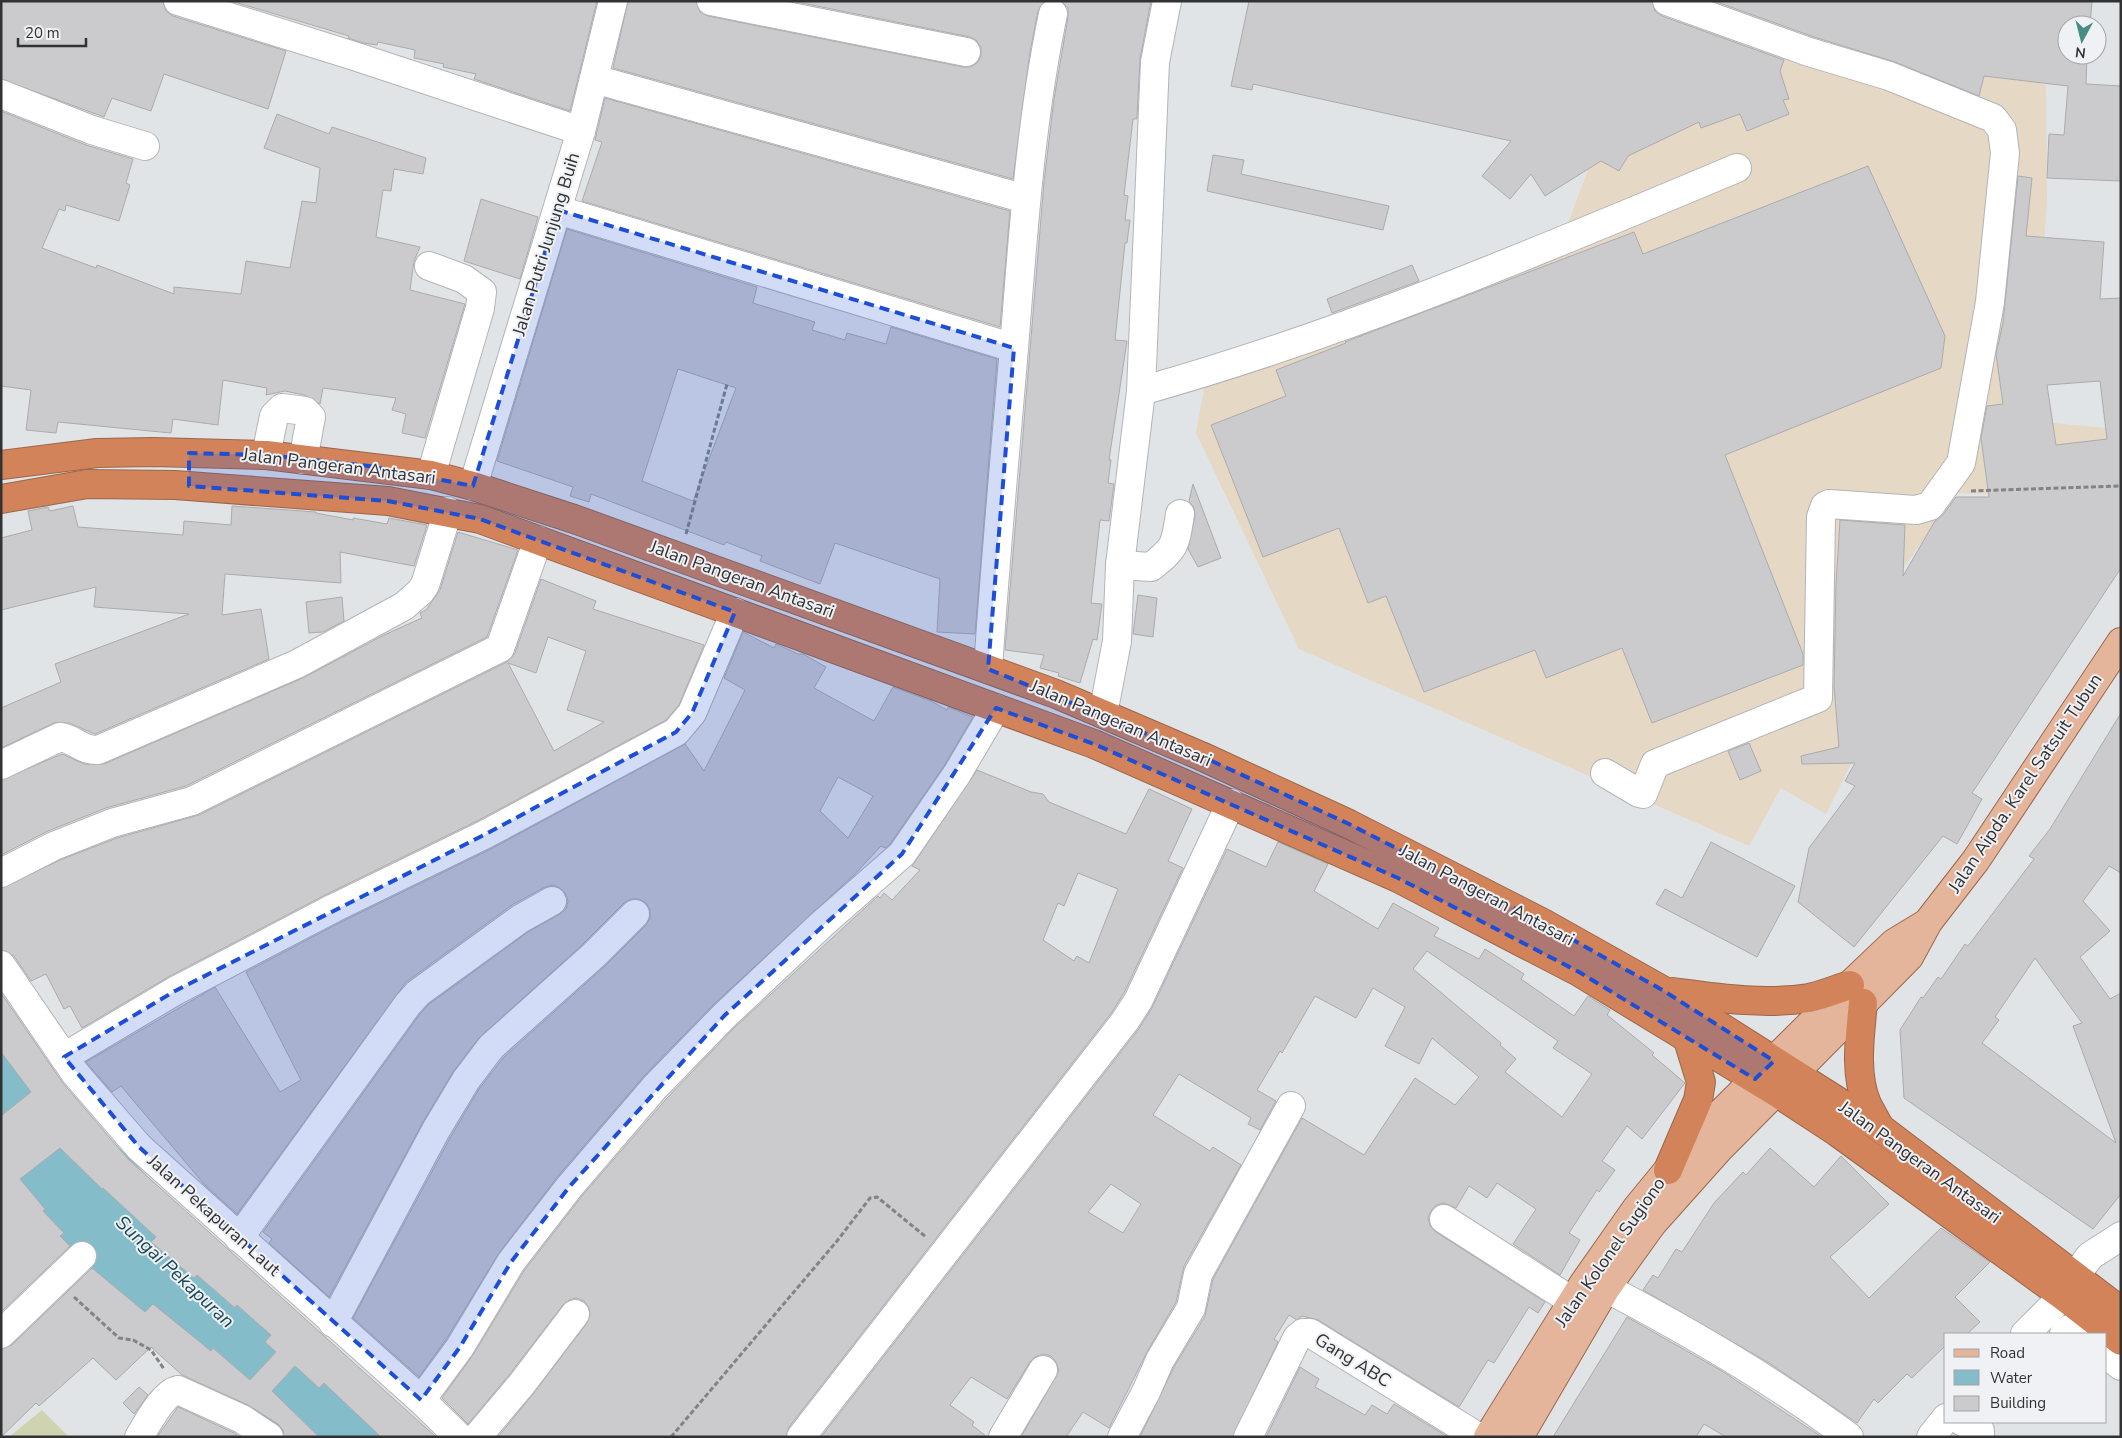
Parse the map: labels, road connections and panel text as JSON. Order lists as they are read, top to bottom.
{
  "streets": {
    "highway": ["Jalan Pangeran Antasari"],
    "main road": ["Jalan Aipda. Karel Satsuit Tubun", "Jalan Kolonel Sugiono"],
    "street": ["Jalan Putri Junjung Buih", "Jalan Pekapuran Laut", "Gang ABC"]
  },
  "crossings": [
    ["Jalan Putri Junjung Buih", "Jalan Pangeran Antasari"],
    ["Jalan Pangeran Antasari", "Jalan Aipda. Karel Satsuit Tubun"],
    ["Jalan Pangeran Antasari", "Jalan Kolonel Sugiono"],
    ["Jalan Aipda. Karel Satsuit Tubun", "Jalan Kolonel Sugiono"]
  ],
  "water": ["Sungai Pekapuran"],
  "legend": ["Road", "Water", "Building"],
  "scale_bar": "20 m",
  "north": "bottom"
}
